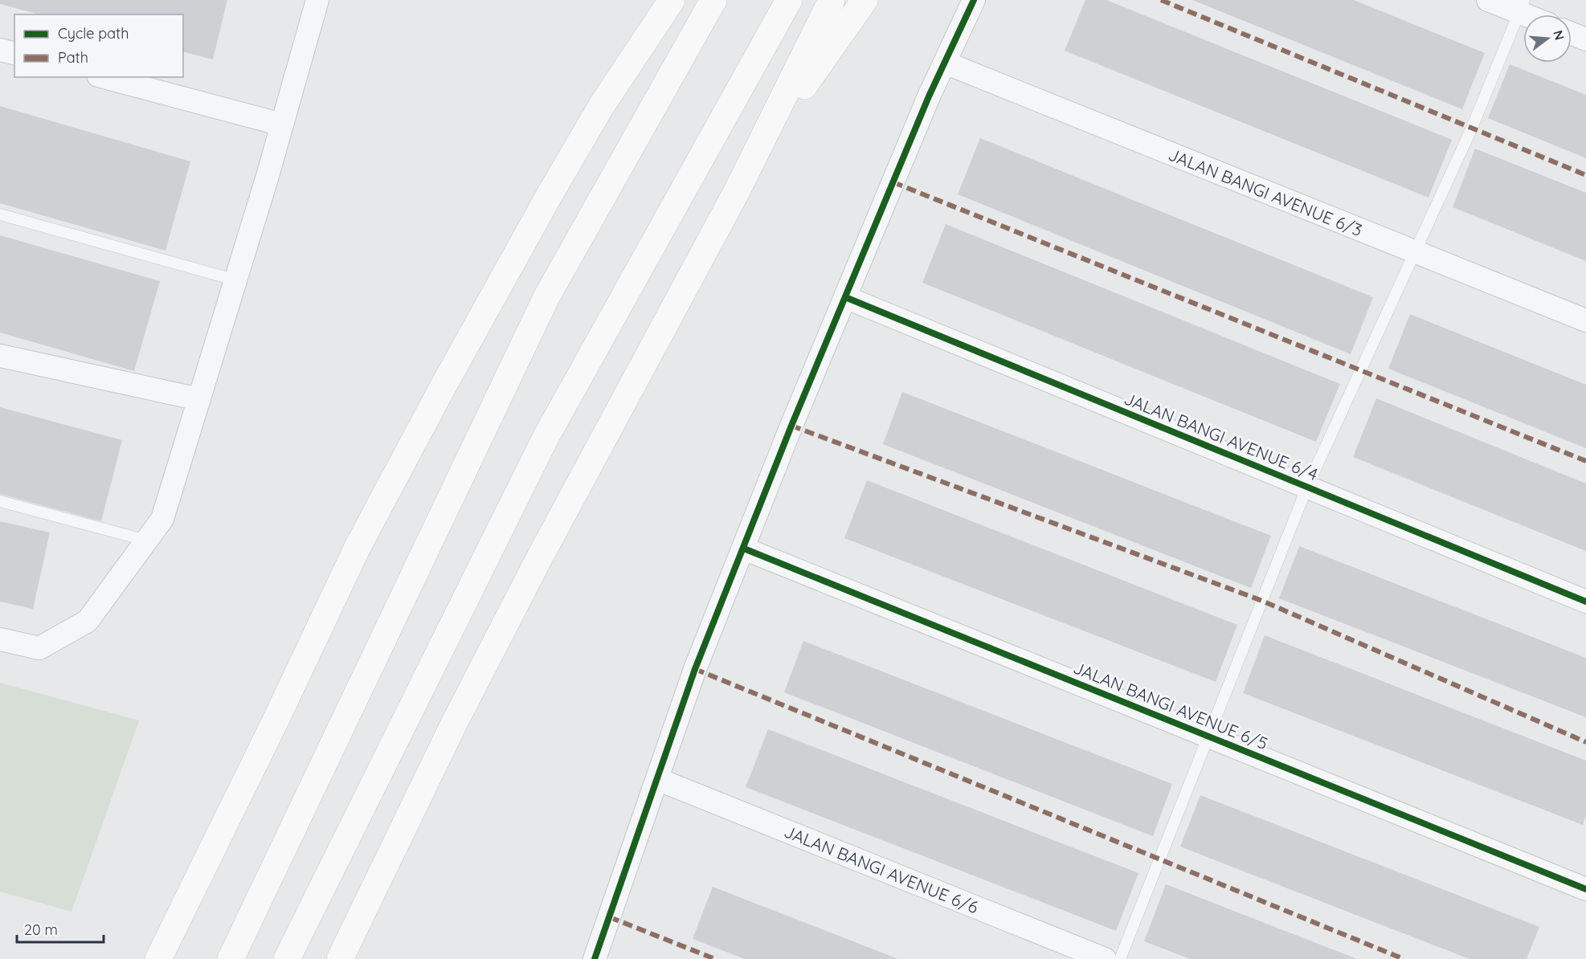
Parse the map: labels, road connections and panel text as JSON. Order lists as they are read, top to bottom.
{
  "streets": {
    "street": [
      "JALAN BANGI AVENUE 6/3",
      "JALAN BANGI AVENUE 6/4",
      "JALAN BANGI AVENUE 6/5",
      "JALAN BANGI AVENUE 6/6"
    ]
  },
  "legend": ["Cycle path", "Path"],
  "scale_bar": "20 m",
  "north": "right"
}
